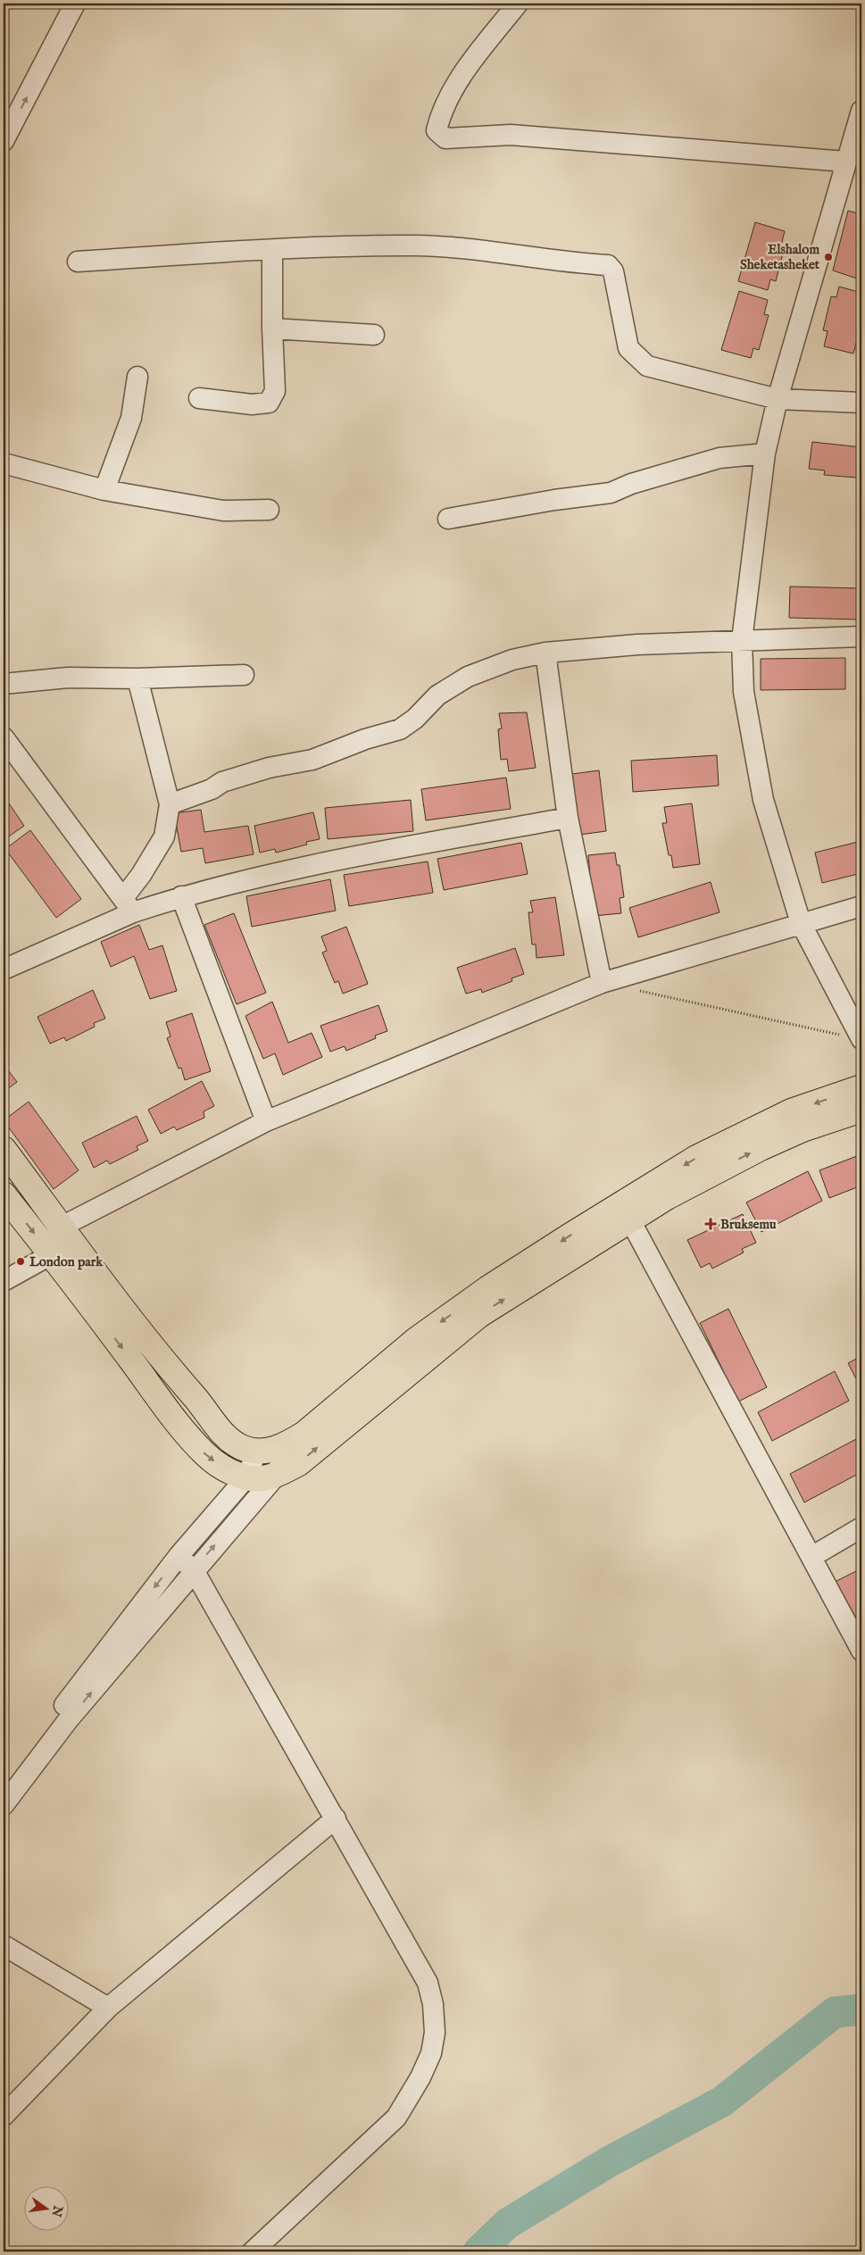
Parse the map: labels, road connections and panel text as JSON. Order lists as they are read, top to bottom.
{
  "places": {
    "other": ["Elshalom Sheketasheket", "London park"],
    "health": ["Bruksemu"]
  },
  "north": "right"
}
